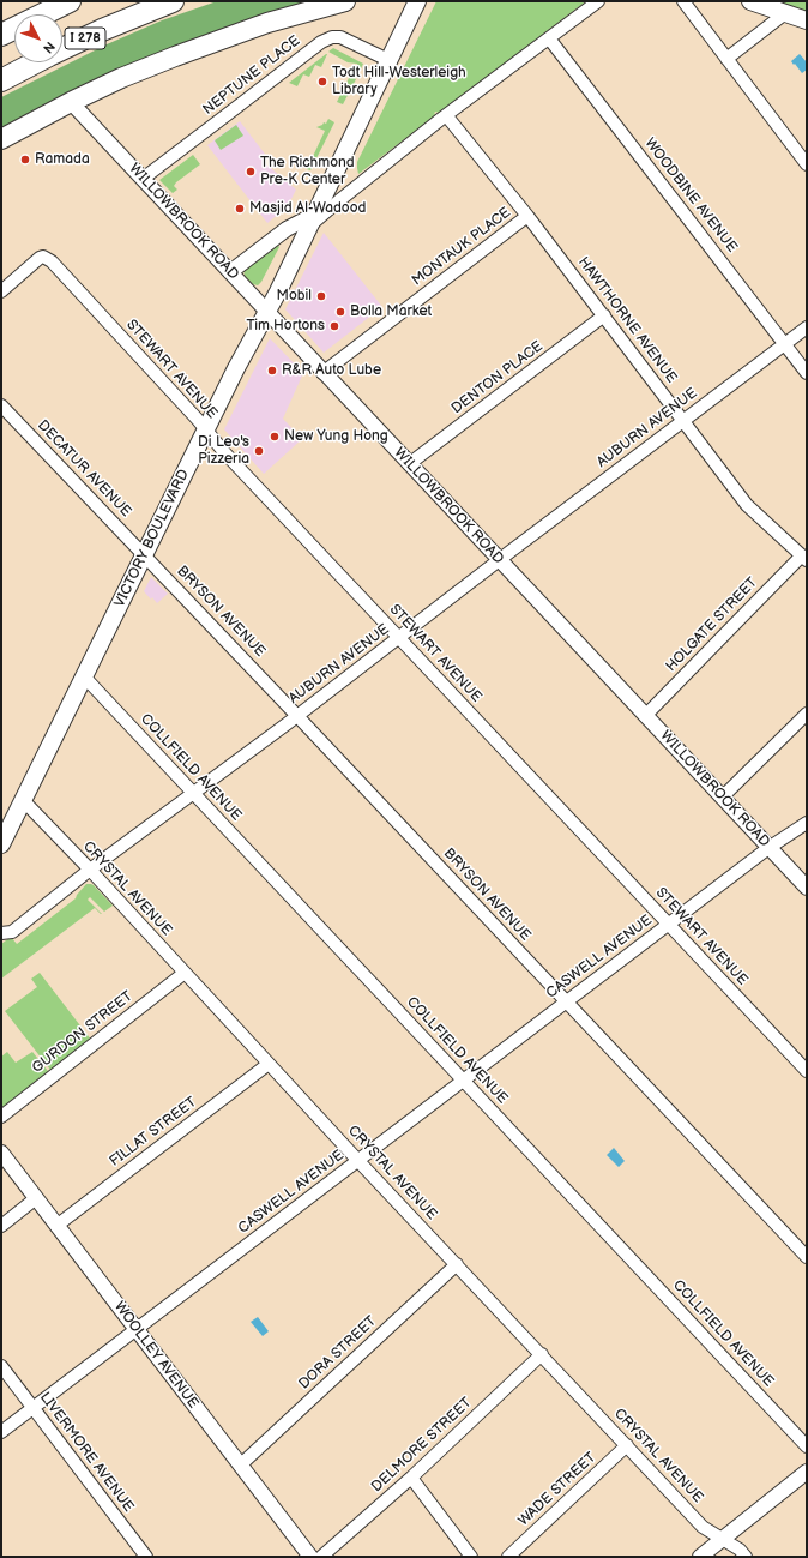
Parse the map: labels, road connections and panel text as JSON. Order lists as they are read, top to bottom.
{
  "streets": {
    "highway": ["I 278"],
    "main road": ["VICTORY BOULEVARD"],
    "street": [
      "NEPTUNE PLACE",
      "WOODBINE AVENUE",
      "WILLOWBROOK ROAD",
      "MONTAUK PLACE",
      "HAWTHORNE AVENUE",
      "STEWART AVENUE",
      "DENTON PLACE",
      "AUBURN AVENUE",
      "DECATUR AVENUE",
      "BRYSON AVENUE",
      "HOLGATE STREET",
      "COLLFIELD AVENUE",
      "CRYSTAL AVENUE",
      "CASWELL AVENUE",
      "GURDON STREET",
      "FILLAT STREET",
      "DORA STREET",
      "WOOLLEY AVENUE",
      "DELMORE STREET",
      "LIVERMORE AVENUE",
      "WADE STREET"
    ]
  },
  "crossings": [
    ["NEPTUNE PLACE", "WILLOWBROOK ROAD"],
    ["NEPTUNE PLACE", "VICTORY BOULEVARD"],
    ["WOODBINE AVENUE", "AUBURN AVENUE"],
    ["WILLOWBROOK ROAD", "MONTAUK PLACE"],
    ["WILLOWBROOK ROAD", "DENTON PLACE"],
    ["WILLOWBROOK ROAD", "AUBURN AVENUE"],
    ["WILLOWBROOK ROAD", "VICTORY BOULEVARD"],
    ["WILLOWBROOK ROAD", "HOLGATE STREET"],
    ["WILLOWBROOK ROAD", "CASWELL AVENUE"],
    ["MONTAUK PLACE", "HAWTHORNE AVENUE"],
    ["HAWTHORNE AVENUE", "DENTON PLACE"],
    ["HAWTHORNE AVENUE", "AUBURN AVENUE"],
    ["HAWTHORNE AVENUE", "HOLGATE STREET"],
    ["STEWART AVENUE", "AUBURN AVENUE"],
    ["STEWART AVENUE", "VICTORY BOULEVARD"],
    ["STEWART AVENUE", "CASWELL AVENUE"],
    ["AUBURN AVENUE", "BRYSON AVENUE"],
    ["AUBURN AVENUE", "COLLFIELD AVENUE"],
    ["AUBURN AVENUE", "CRYSTAL AVENUE"],
    ["DECATUR AVENUE", "VICTORY BOULEVARD"],
    ["DECATUR AVENUE", "BRYSON AVENUE"],
    ["VICTORY BOULEVARD", "BRYSON AVENUE"],
    ["VICTORY BOULEVARD", "COLLFIELD AVENUE"],
    ["VICTORY BOULEVARD", "CRYSTAL AVENUE"],
    ["BRYSON AVENUE", "CASWELL AVENUE"],
    ["COLLFIELD AVENUE", "CASWELL AVENUE"],
    ["CRYSTAL AVENUE", "CASWELL AVENUE"],
    ["CRYSTAL AVENUE", "GURDON STREET"],
    ["CRYSTAL AVENUE", "FILLAT STREET"],
    ["CRYSTAL AVENUE", "DORA STREET"],
    ["CRYSTAL AVENUE", "DELMORE STREET"],
    ["CRYSTAL AVENUE", "WADE STREET"],
    ["CASWELL AVENUE", "WOOLLEY AVENUE"],
    ["CASWELL AVENUE", "LIVERMORE AVENUE"],
    ["FILLAT STREET", "WOOLLEY AVENUE"],
    ["DORA STREET", "WOOLLEY AVENUE"]
  ],
  "places": [
    "Todt Hill-Westerleigh Library",
    "Ramada",
    "The Richmond Pre-K Center",
    "Masjid Al-Wadood",
    "Mobil",
    "Bolla Market",
    "Tim Hortons",
    "R&R Auto Lube",
    "New Yung Hong",
    "Di Leo's Pizzeria"
  ],
  "north": "bottom right"
}
